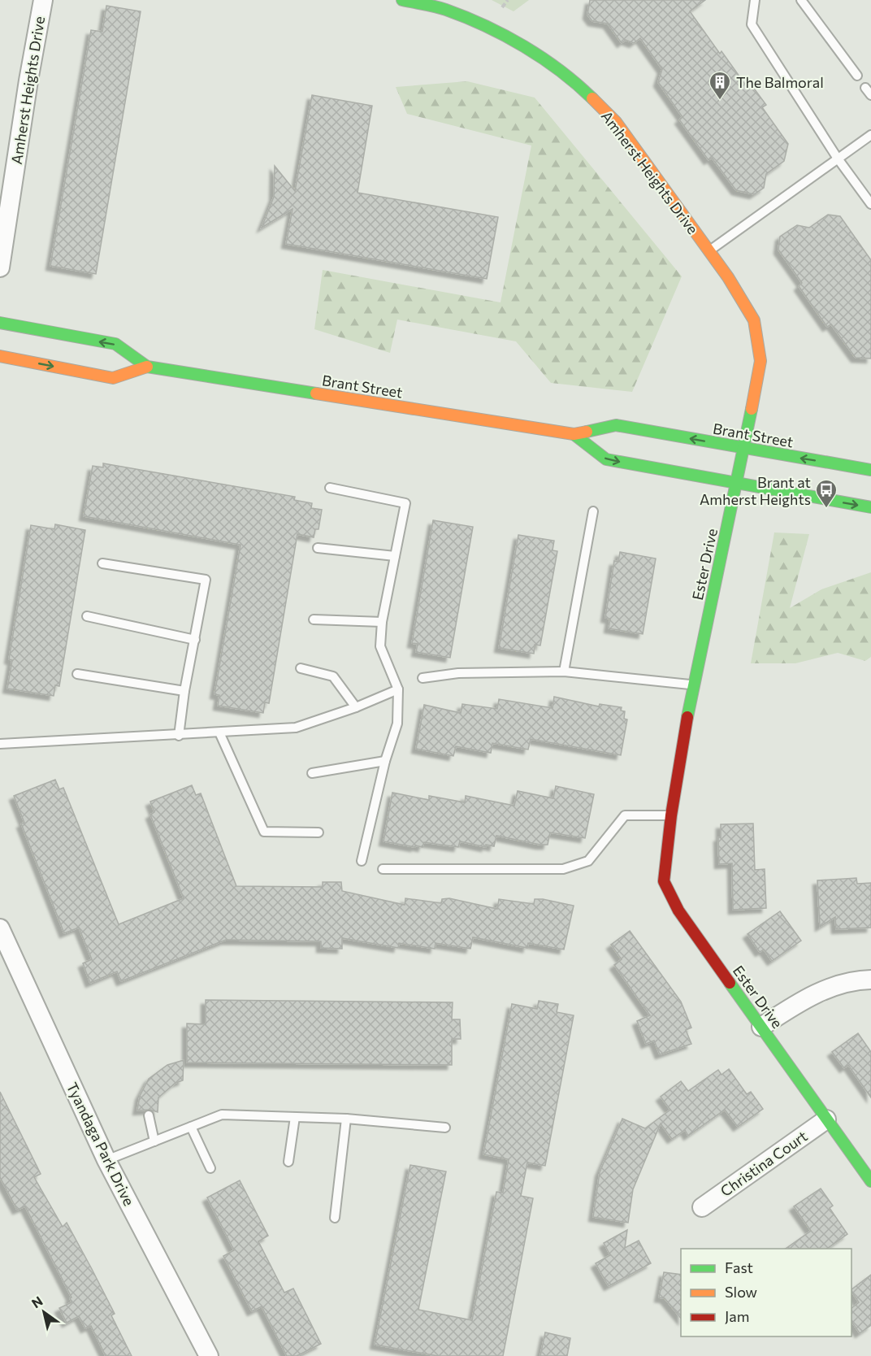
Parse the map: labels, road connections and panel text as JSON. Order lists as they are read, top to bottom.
{
  "streets": {
    "street": [
      "Amherst Heights Drive",
      "Brant Street",
      "Ester Drive",
      "Tyandaga Park Drive",
      "Christina Court"
    ]
  },
  "crossings": [
    ["Amherst Heights Drive", "Brant Street"],
    ["Amherst Heights Drive", "Ester Drive"],
    ["Brant Street", "Ester Drive"],
    ["Ester Drive", "Christina Court"]
  ],
  "places": {
    "building": ["The Balmoral"],
    "bus stop": ["Brant at Amherst Heights"]
  },
  "legend": ["Fast", "Slow", "Jam"],
  "north": "top left"
}
